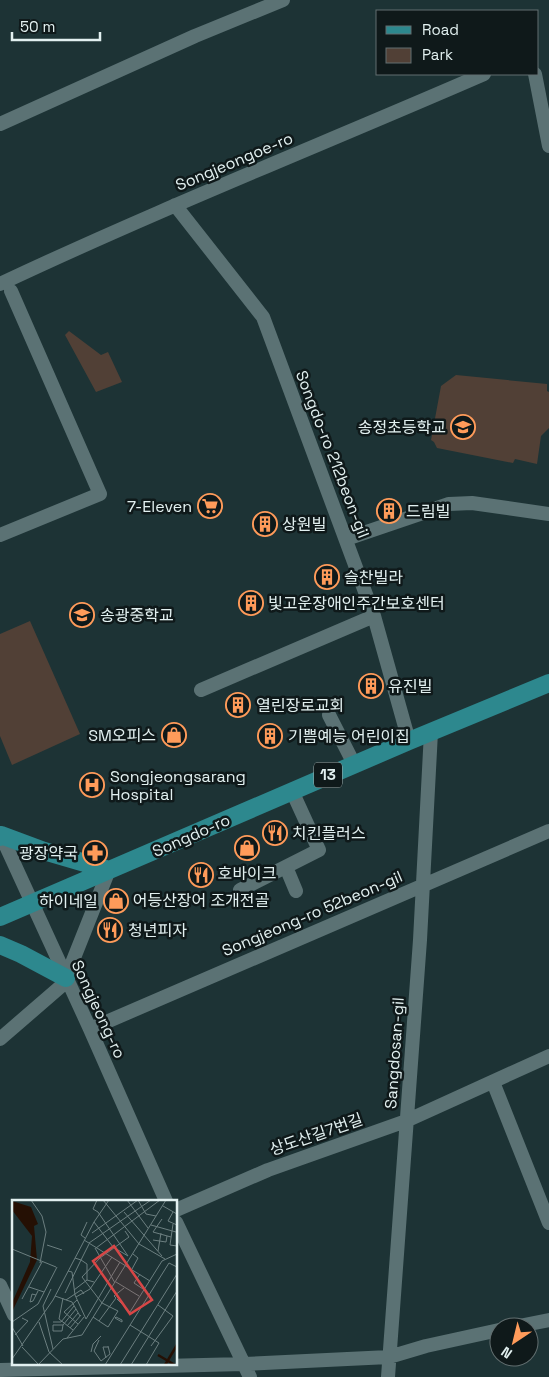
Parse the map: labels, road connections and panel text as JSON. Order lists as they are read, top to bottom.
{
  "streets": {
    "main road": ["13", "Songdo-ro"],
    "street": [
      "Songjeongoe-ro",
      "Songdo-ro 212beon-gil",
      "Songjeong-ro 52beon-gil",
      "Songjeong-ro",
      "Sangdosan-gil",
      "상도산길7번길"
    ]
  },
  "crossings": [
    ["Songjeongoe-ro", "Songdo-ro 212beon-gil"],
    ["Songdo-ro 212beon-gil", "Songdo-ro"],
    ["Songdo-ro", "Songjeong-ro"],
    ["Songdo-ro", "Sangdosan-gil"],
    ["Songjeong-ro 52beon-gil", "Songjeong-ro"],
    ["Songjeong-ro 52beon-gil", "Sangdosan-gil"],
    ["Sangdosan-gil", "상도산길7번길"]
  ],
  "places": {
    "school or university": ["송정초등학교", "송광중학교"],
    "supermarket": ["7-Eleven"],
    "building": [
      "드림빌",
      "상원빌",
      "슬찬빌라",
      "빛고운장애인주간보호센터",
      "유진빌",
      "열린장로교회",
      "기쁨예능 어린이집"
    ],
    "shop": ["SM오피스", "호바이크", "하이네일"],
    "hospital": ["Songjeongsarang Hospital"],
    "restaurant": ["치킨플러스", "어등산장어 조개전골", "청년피자"],
    "pharmacy": ["광장약국"]
  },
  "legend": ["Road", "Park"],
  "scale_bar": "50 m",
  "north": "bottom left"
}
